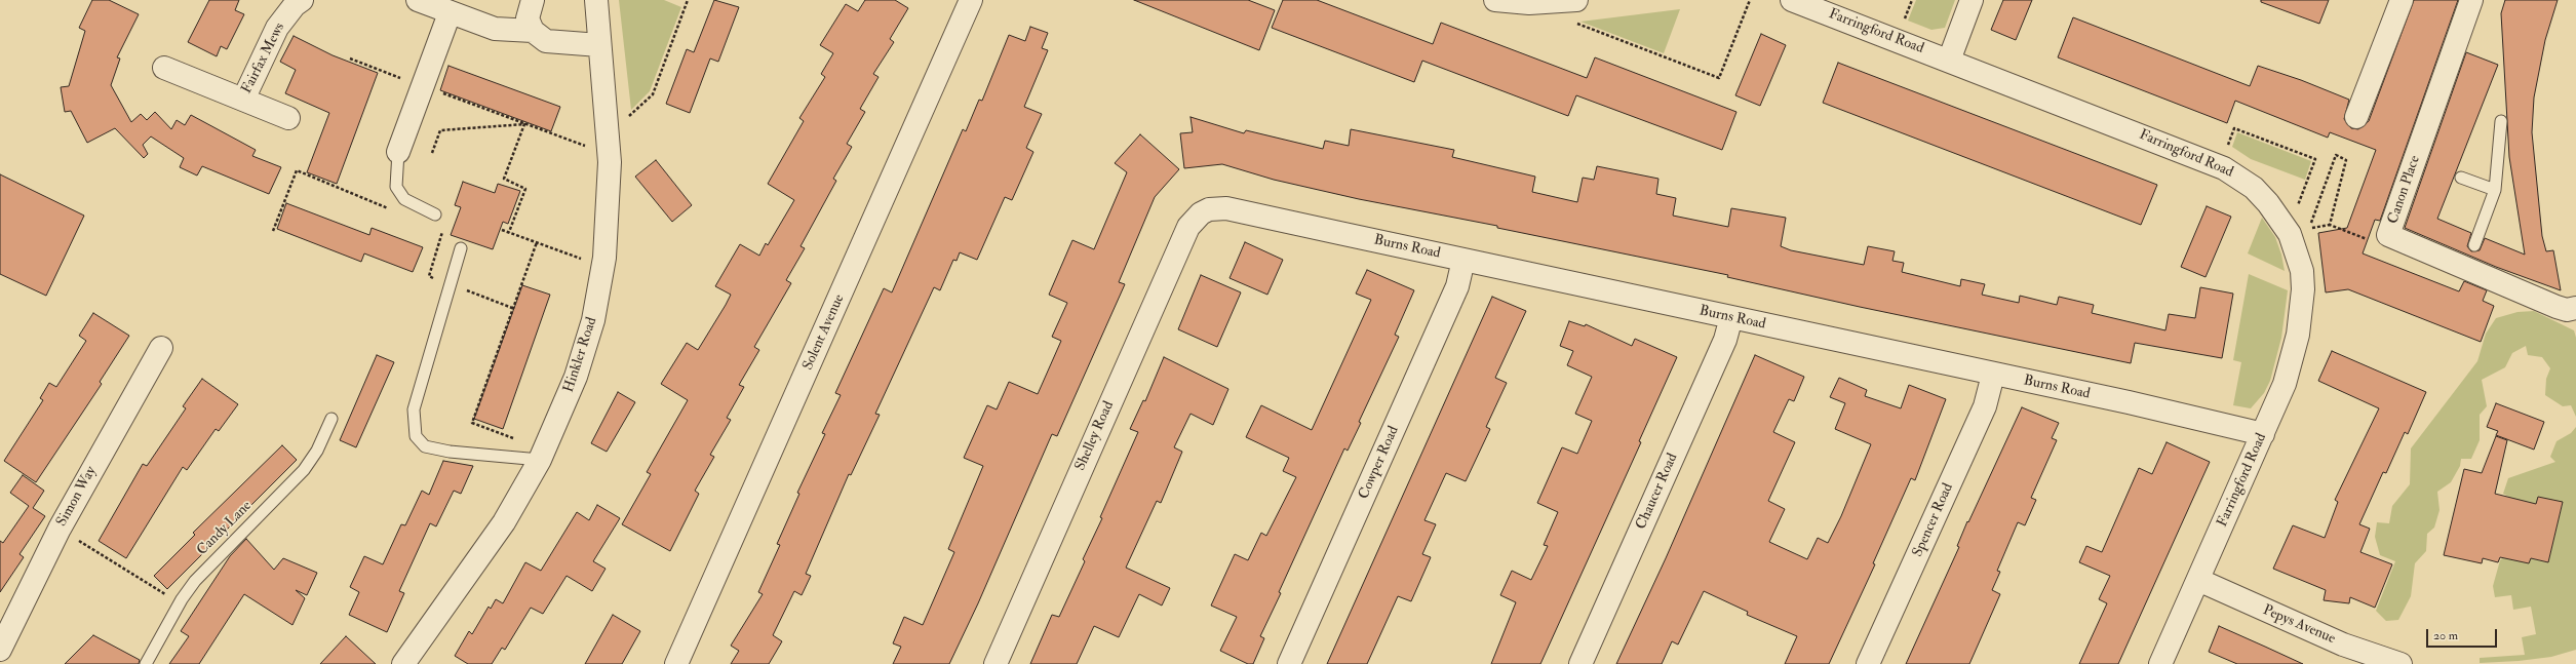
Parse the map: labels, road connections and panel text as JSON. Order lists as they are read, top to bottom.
{
  "streets": {
    "street": [
      "Farringford Road",
      "Fairfax Mews",
      "Canon Place",
      "Burns Road",
      "Solent Avenue",
      "Hinkler Road",
      "Shelley Road",
      "Cowper Road",
      "Chaucer Road",
      "Simon Way",
      "Spencer Road",
      "Pepys Avenue"
    ],
    "lane": ["Candy Lane"]
  },
  "crossings": [
    ["Farringford Road", "Burns Road"],
    ["Farringford Road", "Pepys Avenue"],
    ["Burns Road", "Shelley Road"],
    ["Burns Road", "Cowper Road"],
    ["Burns Road", "Chaucer Road"],
    ["Burns Road", "Spencer Road"]
  ],
  "scale_bar": "20 m"
}
